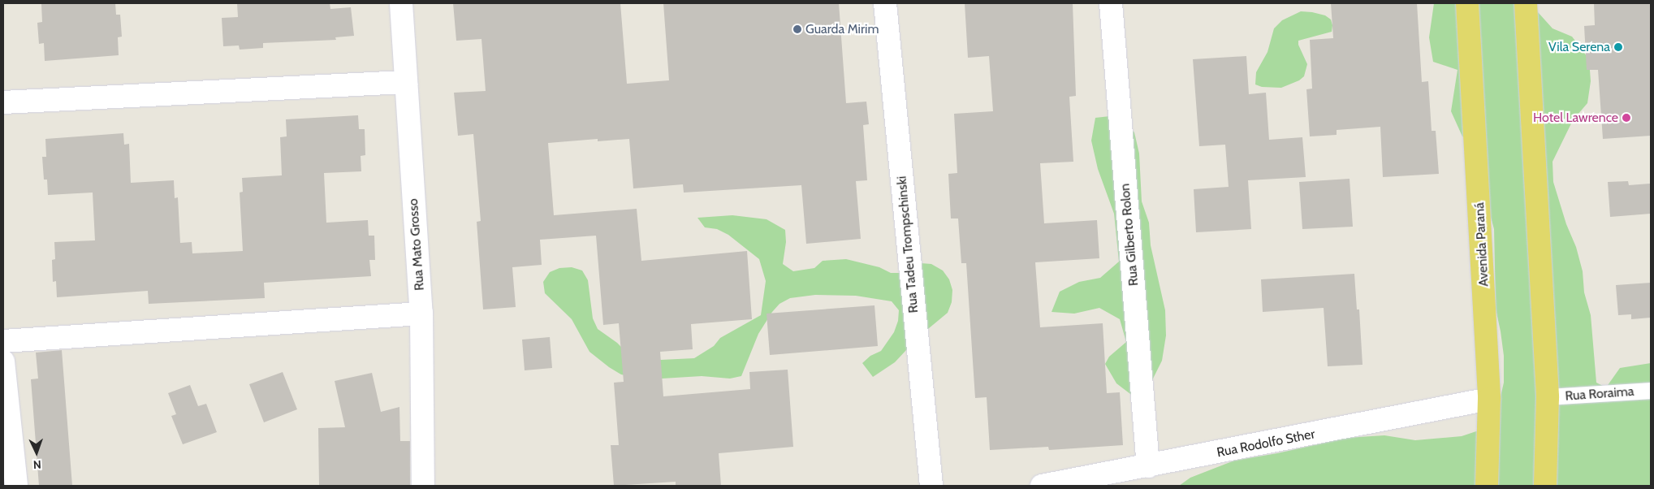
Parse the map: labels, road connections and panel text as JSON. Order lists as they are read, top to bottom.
{
  "streets": {
    "main road": ["Avenida Paraná"],
    "street": [
      "Rua Gilberto Rolon",
      "Rua Mato Grosso",
      "Rua Tadeu Trompschinski",
      "Rua Rodolfo Sther"
    ],
    "lane": ["Rua Roraima"]
  },
  "crossings": [
    ["Rua Gilberto Rolon", "Rua Rodolfo Sther"],
    ["Avenida Paraná", "Rua Rodolfo Sther"]
  ],
  "places": ["Guarda Mirim", "Vila Serena", "Hotel Lawrence"],
  "north": "bottom"
}
